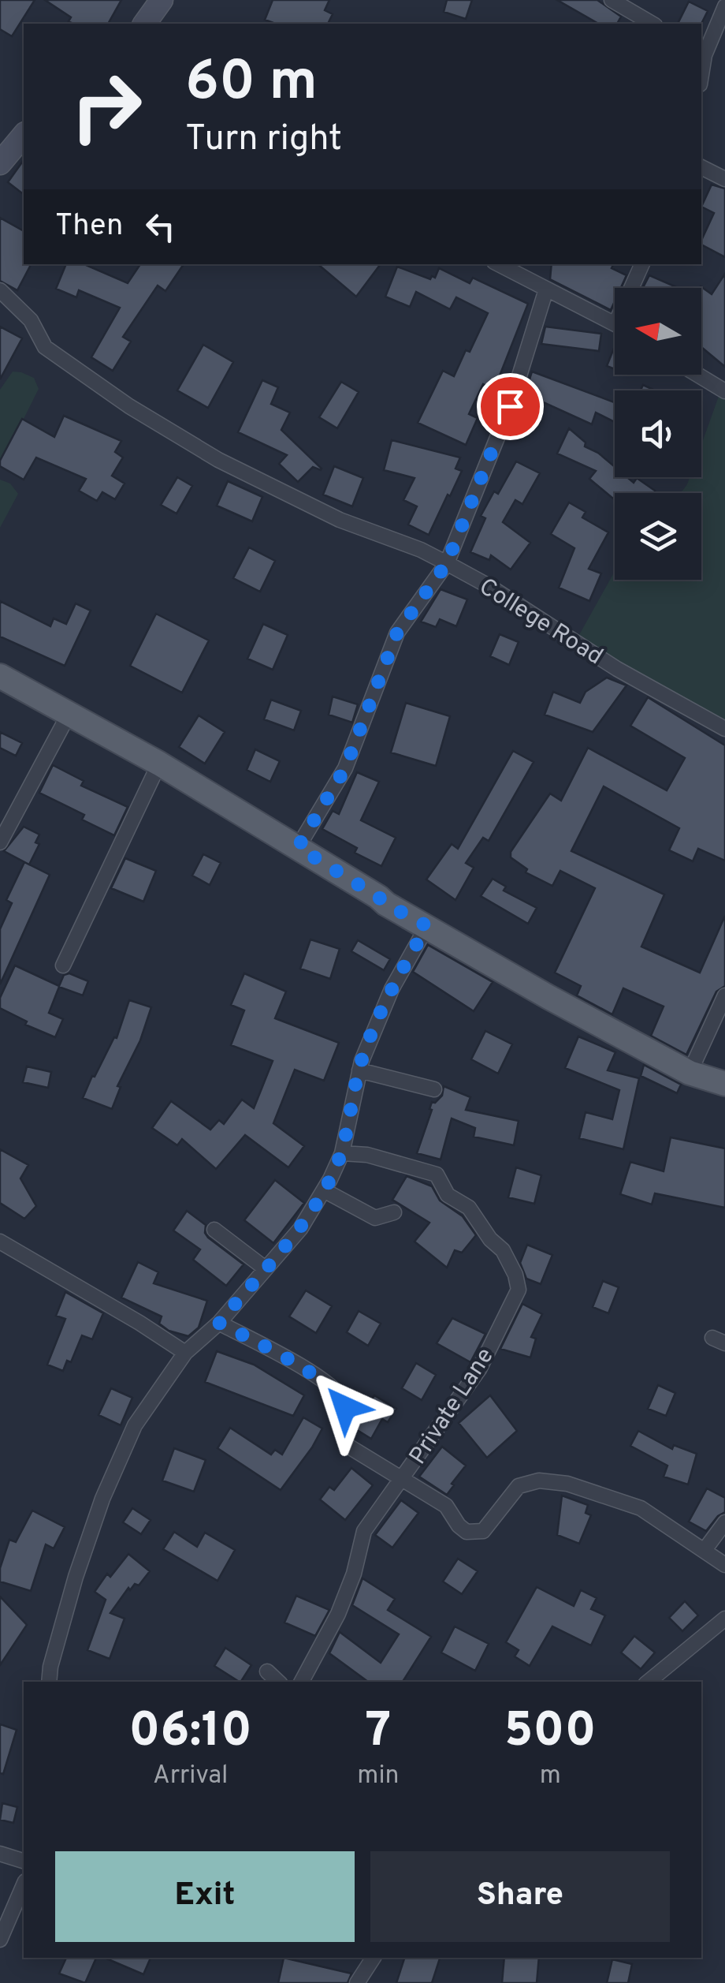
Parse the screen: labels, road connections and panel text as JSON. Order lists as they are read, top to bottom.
{
  "streets": {
    "street": ["College Road", "Private Lane"]
  },
  "north": "left",
  "page": {
    "turn": ["60 m", "Turn right"],
    "then": "Then",
    "eta": [
      "06:10",
      "Arrival",
      "7",
      "min",
      "500",
      "m"
    ],
    "buttons": ["Exit", "Share"]
  }
}
